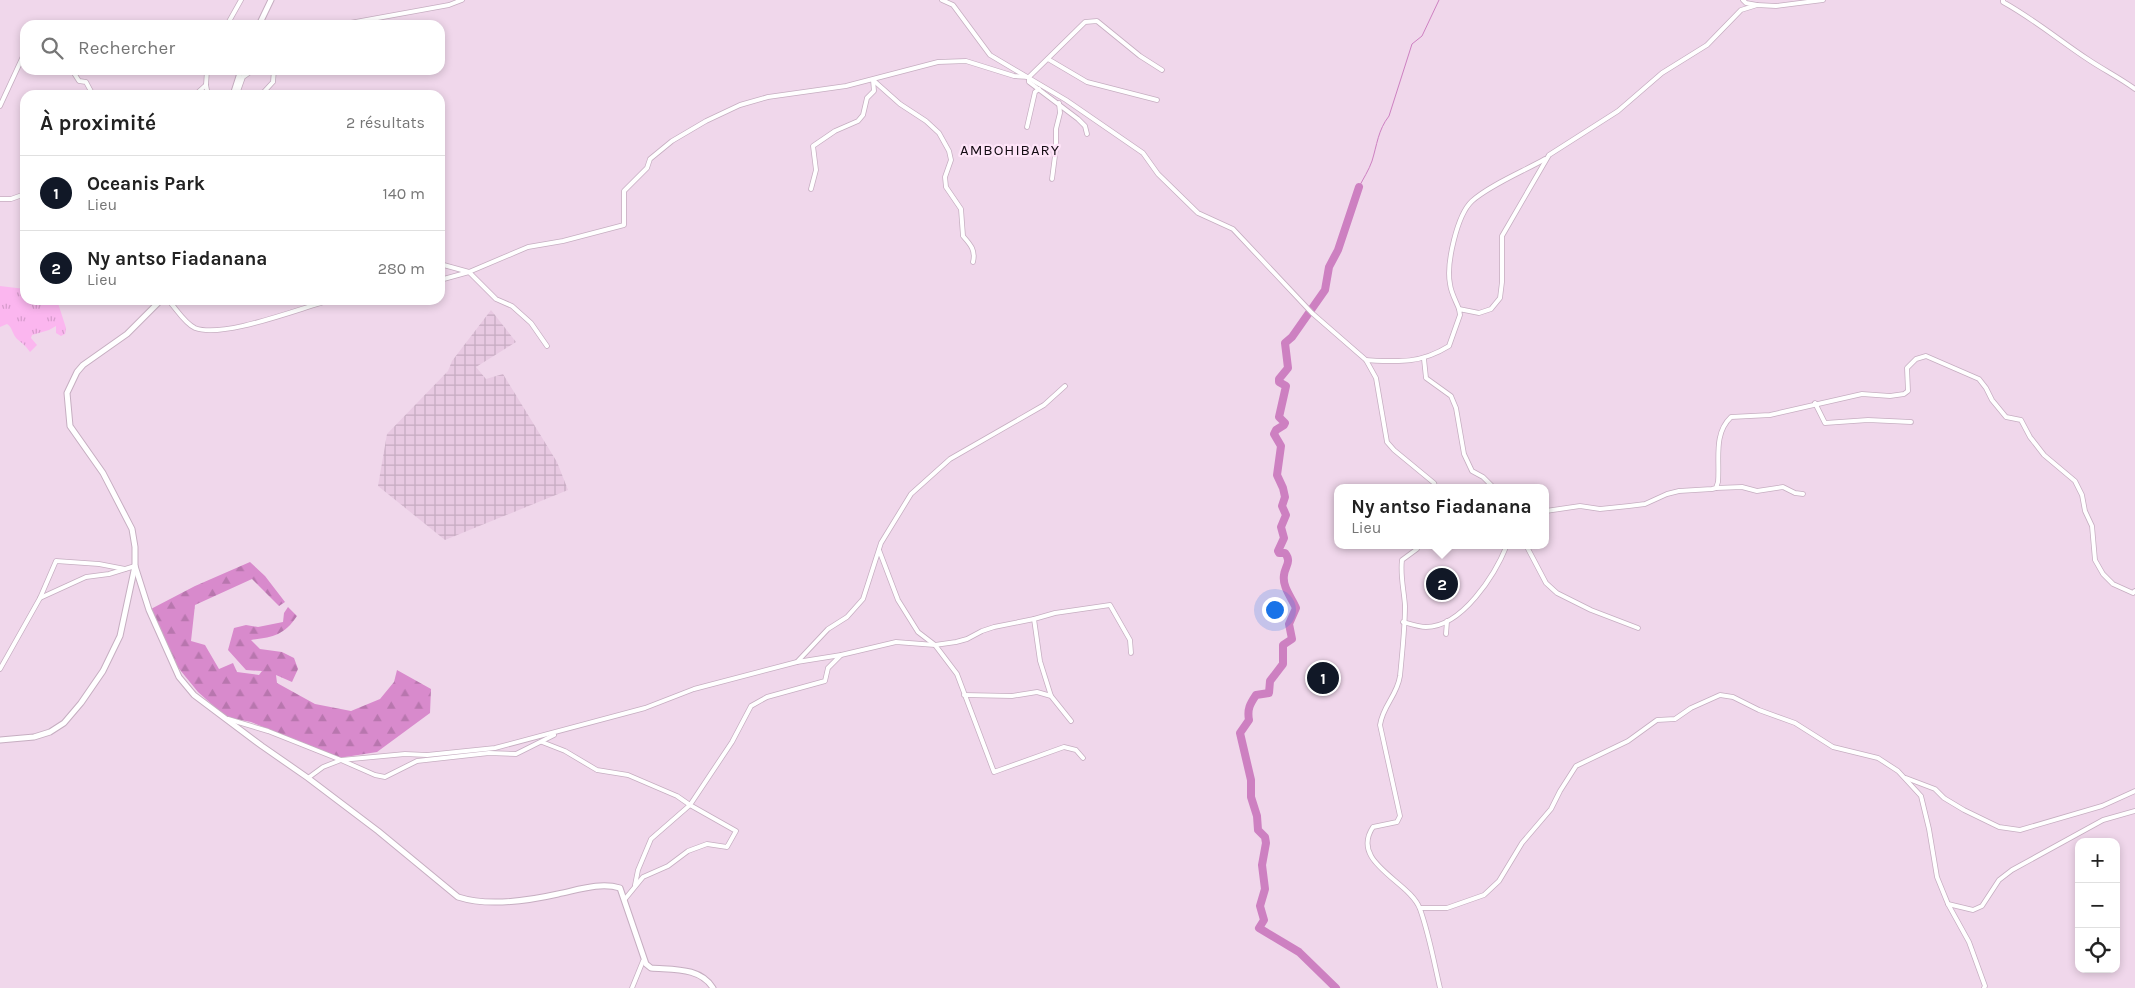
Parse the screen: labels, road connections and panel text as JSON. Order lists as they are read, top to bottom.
{
  "districts": ["AMBOHIBARY"],
  "page": {
    "search": "Rechercher",
    "heading": ["À proximité", "2 résultats"],
    "list": [
      {
        "mark": "1",
        "name": "Oceanis Park",
        "note": "Lieu",
        "value": "140 m"
      },
      {
        "mark": "2",
        "name": "Ny antso Fiadanana",
        "note": "Lieu",
        "value": "280 m"
      }
    ],
    "popup": ["Ny antso Fiadanana", "Lieu"],
    "pins": ["2", "1"],
    "map_buttons": ["+", "−"]
  }
}
